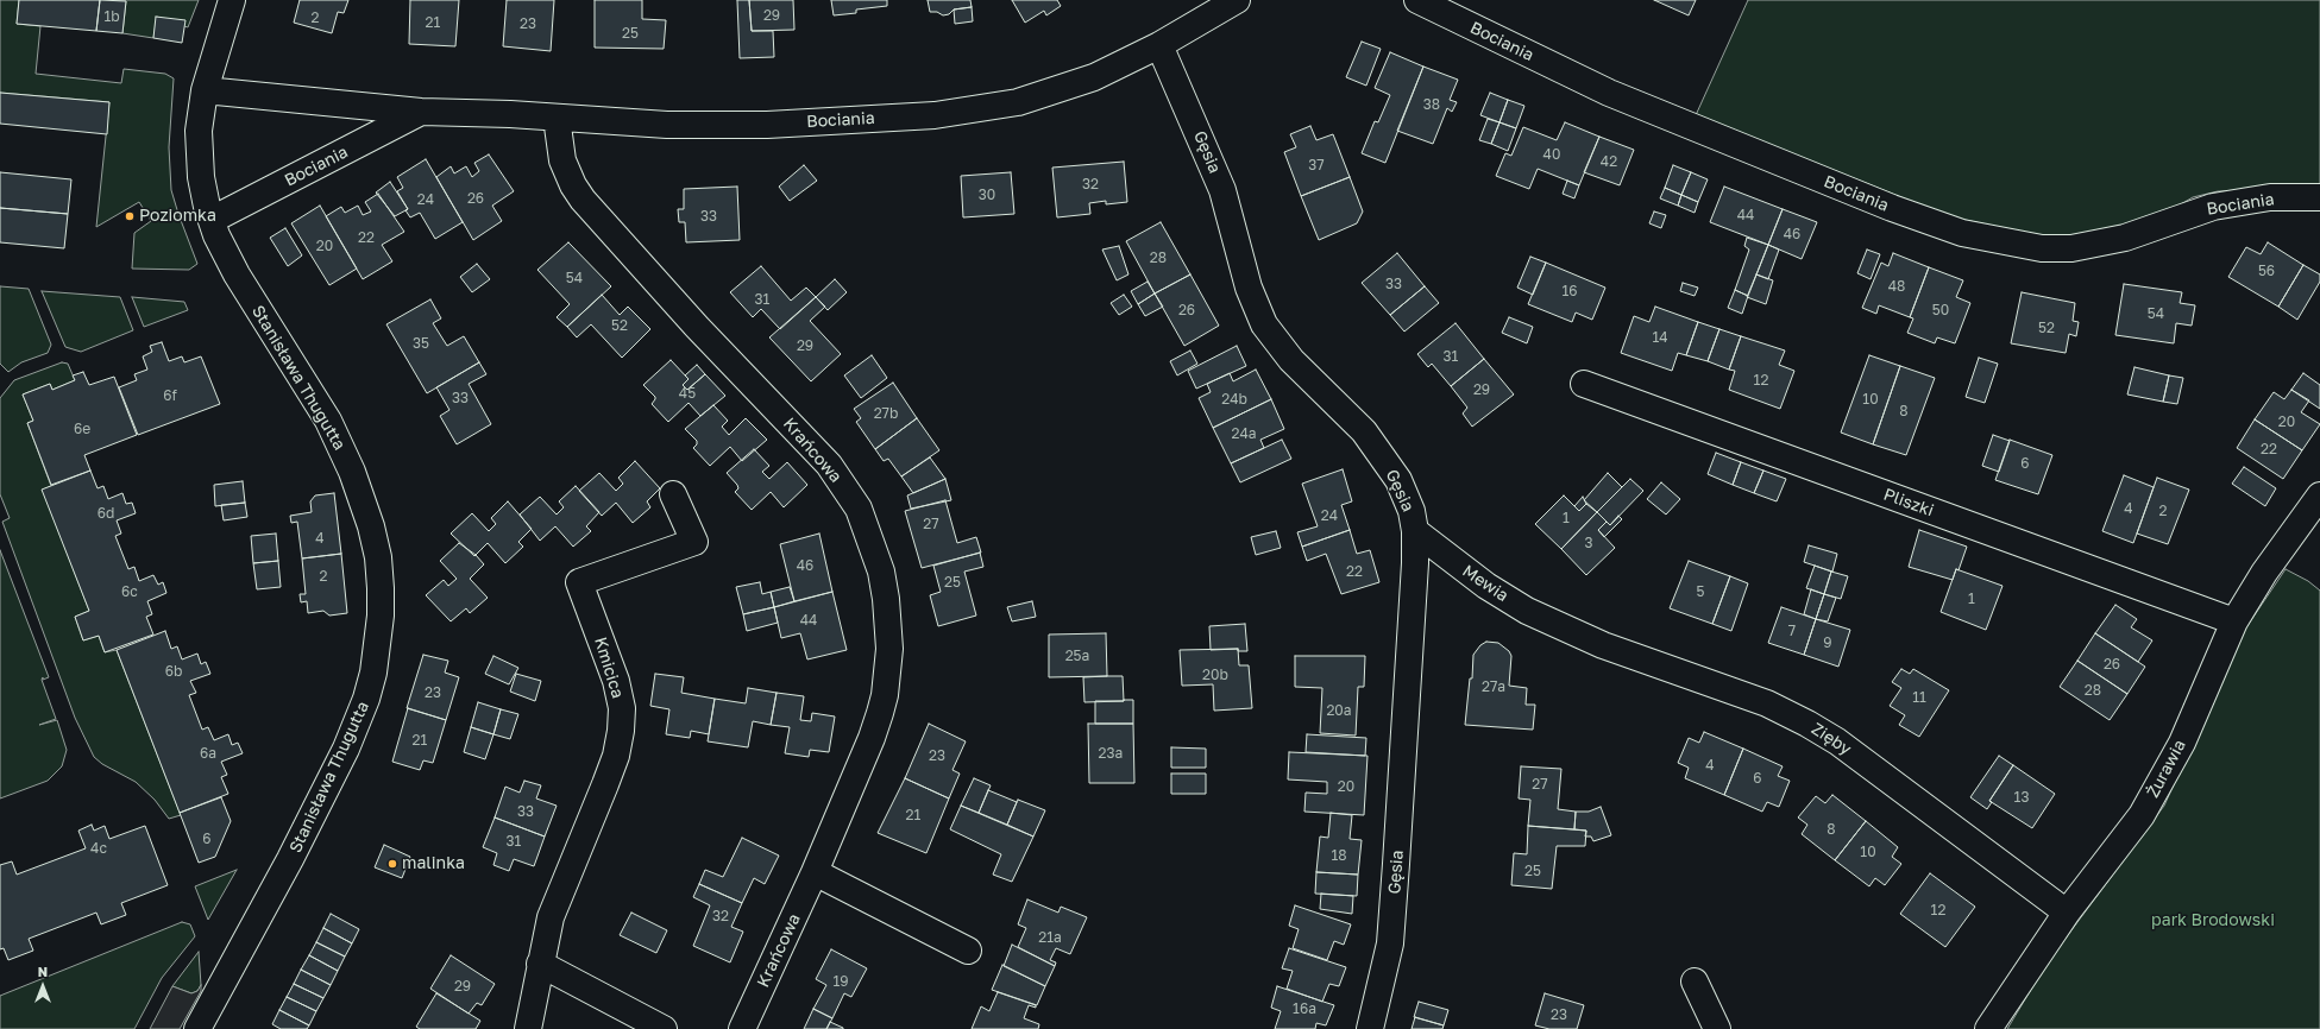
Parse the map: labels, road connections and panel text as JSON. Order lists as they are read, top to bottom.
{
  "streets": {
    "street": [
      "Bociania",
      "Gęsia",
      "Stanisława Thugutta",
      "Krańcowa",
      "Pliszki",
      "Mewia",
      "Kmicica",
      "Zięby",
      "Żurawia"
    ]
  },
  "crossings": [
    ["Bociania", "Gęsia"],
    ["Bociania", "Stanisława Thugutta"],
    ["Bociania", "Krańcowa"],
    ["Gęsia", "Mewia"],
    ["Pliszki", "Żurawia"],
    ["Mewia", "Zięby"],
    ["Zięby", "Żurawia"]
  ],
  "parks": ["park Brodowski"],
  "places": ["Poziomka", "malinka"],
  "house_numbers": [
    "29",
    "1b",
    "2",
    "21",
    "23",
    "25",
    "38",
    "40",
    "42",
    "37",
    "32",
    "30",
    "26",
    "24",
    "44",
    "33",
    "46",
    "22",
    "20",
    "28",
    "56",
    "54",
    "33",
    "48",
    "16",
    "31",
    "26",
    "50",
    "54",
    "52",
    "52",
    "14",
    "35",
    "29",
    "31",
    "12",
    "29",
    "45",
    "6f",
    "33",
    "24b",
    "10",
    "8",
    "27b",
    "20",
    "6e",
    "24a",
    "22",
    "6",
    "4",
    "2",
    "6d",
    "24",
    "1",
    "27",
    "4",
    "3",
    "46",
    "22",
    "2",
    "25",
    "6c",
    "5",
    "1",
    "44",
    "7",
    "9",
    "25a",
    "26",
    "6b",
    "20b",
    "27a",
    "28",
    "23",
    "11",
    "20a",
    "21",
    "6a",
    "23a",
    "23",
    "4",
    "6",
    "27",
    "20",
    "13",
    "33",
    "21",
    "8",
    "6",
    "31",
    "4c",
    "10",
    "18",
    "25",
    "12",
    "32",
    "21a",
    "19",
    "29",
    "16a",
    "23"
  ],
  "north": "top"
}
